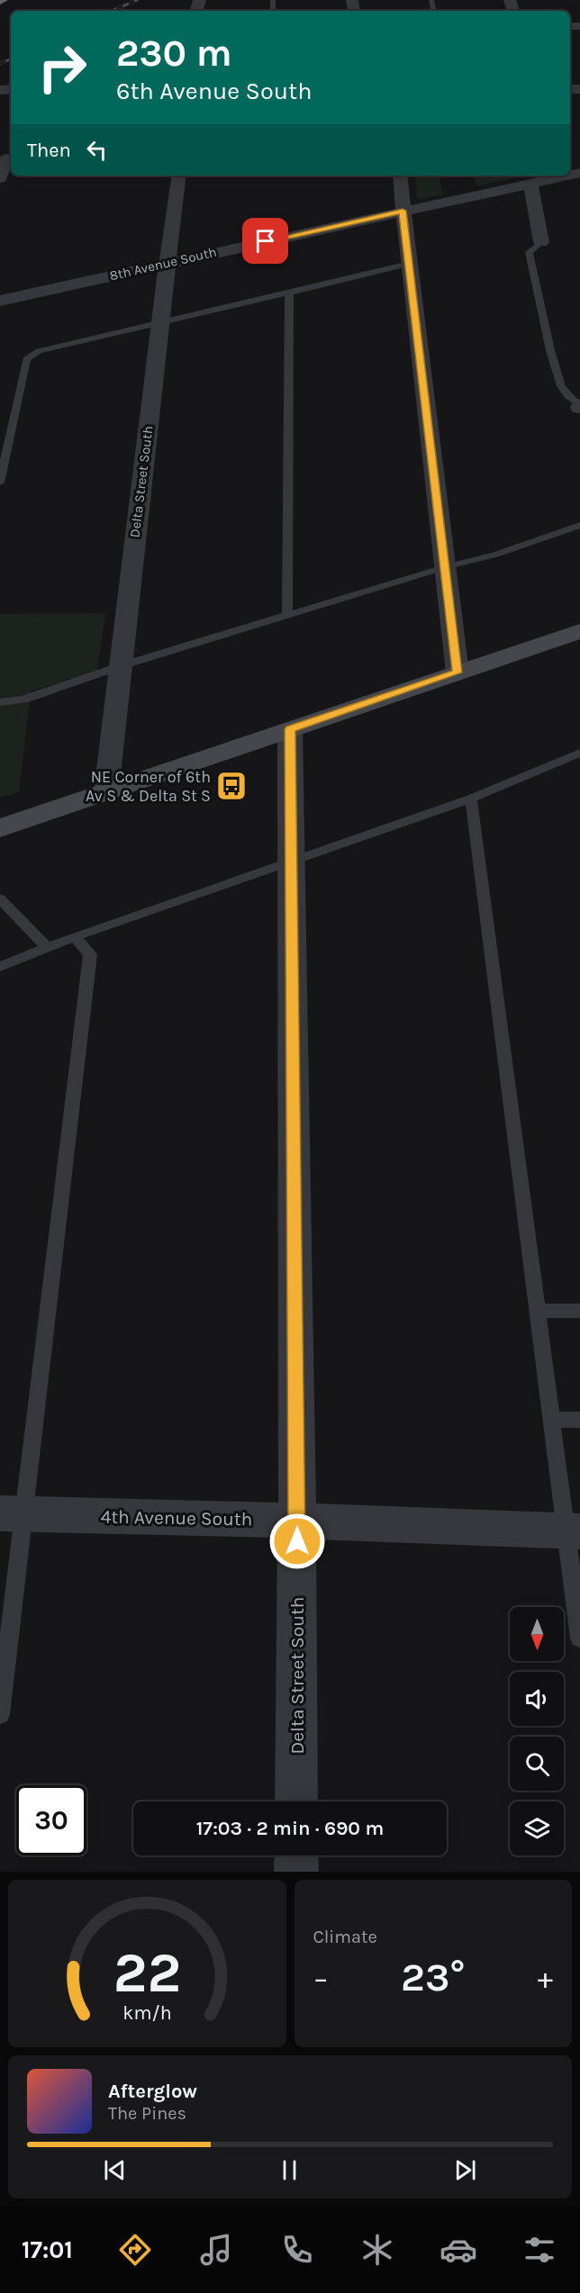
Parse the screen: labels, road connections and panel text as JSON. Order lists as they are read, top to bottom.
{
  "streets": {
    "street": ["8th Avenue South", "Delta Street South", "4th Avenue South"]
  },
  "crossings": [
    ["8th Avenue South", "Delta Street South"],
    ["Delta Street South", "4th Avenue South"]
  ],
  "places": {
    "bus stop": ["NE Corner of 6th Av S & Delta St S"]
  },
  "north": "bottom",
  "page": {
    "turn": ["230 m", "6th Avenue South"],
    "then": "Then",
    "limit": "30",
    "trip": "17:03 · 2 min · 690 m",
    "tile": "Climate",
    "heat": ["−", "23°", "+"],
    "song": ["Afterglow", "The Pines"],
    "tabs": "17:01",
    "gauge": ["22", "km/h"]
  }
}
